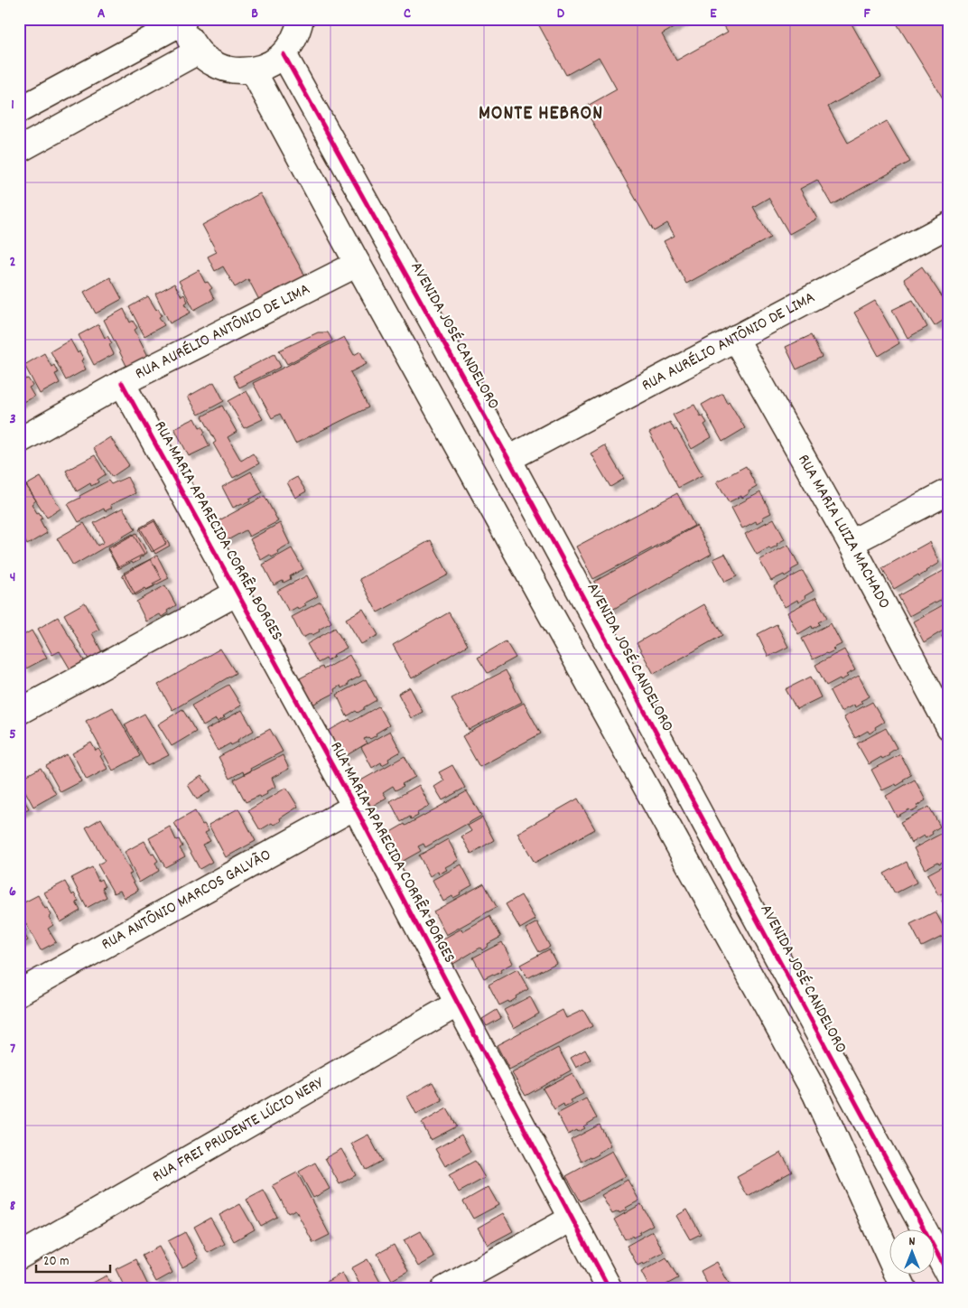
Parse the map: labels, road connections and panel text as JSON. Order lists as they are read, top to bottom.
{
  "streets": {
    "street": [
      "RUA AURÉLIO ANTÔNIO DE LIMA",
      "AVENIDA JOSÉ CANDELORO",
      "RUA MARIA APARECIDA CORRÊA BORGES",
      "RUA MARIA LUIZA MACHADO",
      "RUA ANTÔNIO MARCOS GALVÃO",
      "RUA FREI PRUDENTE LÚCIO NERY"
    ]
  },
  "crossings": [
    ["RUA AURÉLIO ANTÔNIO DE LIMA", "AVENIDA JOSÉ CANDELORO"],
    ["RUA AURÉLIO ANTÔNIO DE LIMA", "RUA MARIA APARECIDA CORRÊA BORGES"],
    ["RUA AURÉLIO ANTÔNIO DE LIMA", "RUA MARIA LUIZA MACHADO"],
    ["RUA MARIA APARECIDA CORRÊA BORGES", "RUA ANTÔNIO MARCOS GALVÃO"],
    ["RUA MARIA APARECIDA CORRÊA BORGES", "RUA FREI PRUDENTE LÚCIO NERY"]
  ],
  "districts": ["MONTE HEBRON"],
  "scale_bar": "20 m",
  "north": "top",
  "grid": {
    "columns": [
      "A",
      "B",
      "C",
      "D",
      "E",
      "F"
    ],
    "rows": [
      "1",
      "2",
      "3",
      "4",
      "5",
      "6",
      "7",
      "8"
    ]
  }
}
